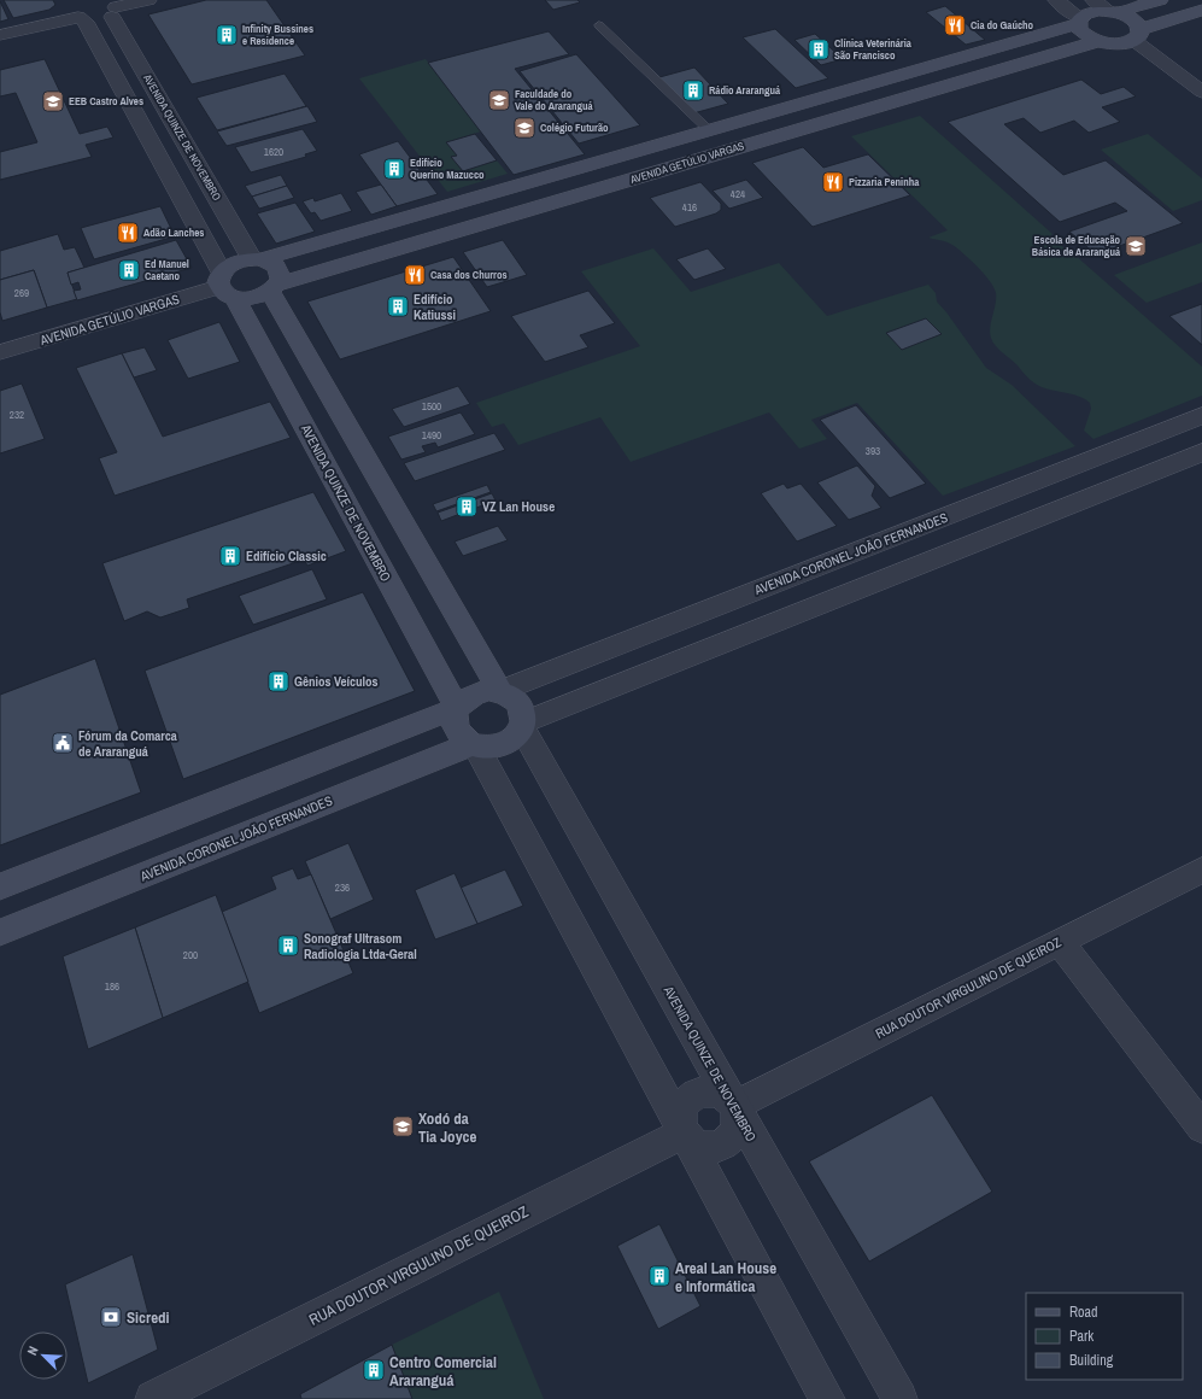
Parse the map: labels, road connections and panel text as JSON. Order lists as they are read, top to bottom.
{
  "streets": {
    "main road": ["AVENIDA QUINZE DE NOVEMBRO", "AVENIDA GETÚLIO VARGAS", "AVENIDA CORONEL JOÃO FERNANDES"],
    "street": ["RUA DOUTOR VIRGULINO DE QUEIROZ"]
  },
  "crossings": [
    ["AVENIDA QUINZE DE NOVEMBRO", "AVENIDA GETÚLIO VARGAS"],
    ["AVENIDA QUINZE DE NOVEMBRO", "AVENIDA CORONEL JOÃO FERNANDES"],
    ["AVENIDA QUINZE DE NOVEMBRO", "RUA DOUTOR VIRGULINO DE QUEIROZ"]
  ],
  "places": {
    "restaurant": [
      "Cia do Gaúcho",
      "Pizzaria Peninha",
      "Adão Lanches",
      "Casa dos Churros"
    ],
    "building": [
      "Infinity Bussines e Residence",
      "Clínica Veterinária São Francisco",
      "Rádio Araranguá",
      "Edifício Querino Mazucco",
      "Ed Manuel Caetano",
      "Edifício Katiussi",
      "VZ Lan House",
      "Edifício Classic",
      "Gênios Veículos",
      "Sonograf Ultrasom Radiologia Ltda-Geral",
      "Areal Lan House e Informática",
      "Centro Comercial Araranguá"
    ],
    "school or university": [
      "Faculdade do Vale do Araranguá",
      "EEB Castro Alves",
      "Colégio Futurão",
      "Escola de Educação Básica de Araranguá",
      "Xodó da Tia Joyce"
    ],
    "public building": ["Fórum da Comarca de Araranguá"],
    "bank": ["Sicredi"]
  },
  "house_numbers": [
    "1620",
    "424",
    "416",
    "269",
    "1500",
    "232",
    "1490",
    "393",
    "236",
    "200",
    "186"
  ],
  "legend": ["Road", "Park", "Building"],
  "north": "top left"
}
